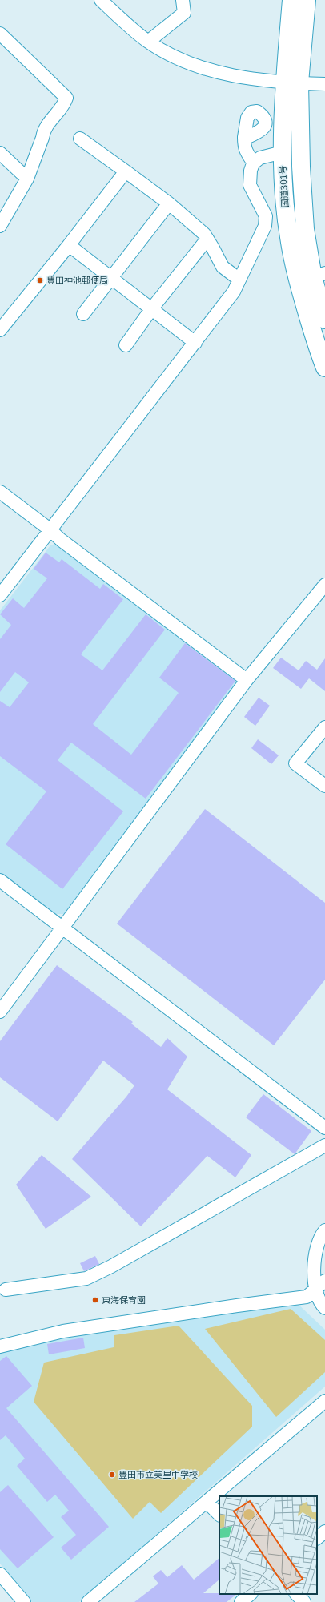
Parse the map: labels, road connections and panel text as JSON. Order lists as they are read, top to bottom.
{
  "streets": {
    "highway": ["国道301号"]
  },
  "places": ["豊田神池郵便局", "東海保育園", "豊田市立美里中学校"]
}
